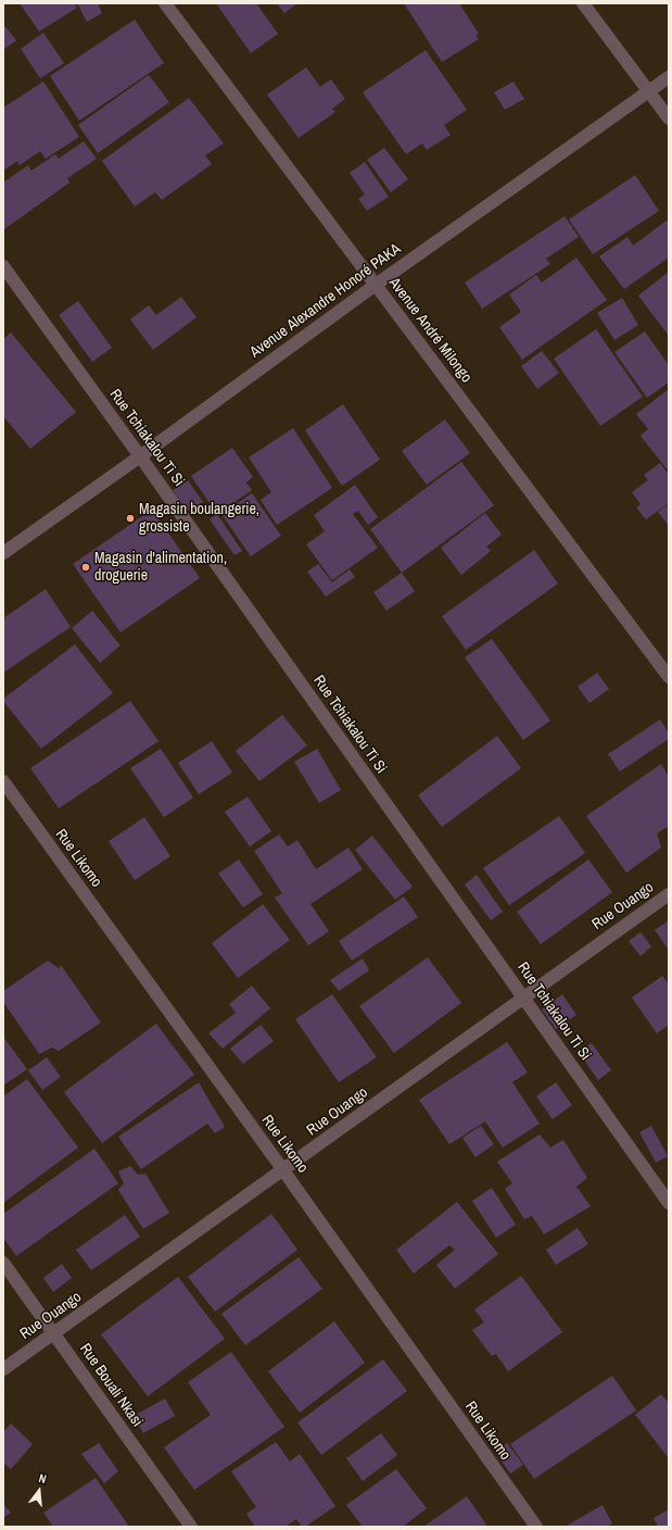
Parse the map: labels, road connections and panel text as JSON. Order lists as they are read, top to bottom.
{
  "streets": {
    "street": [
      "Avenue Alexandre Honoré PAKA",
      "Avenue André Milongo",
      "Rue Tchiakalou Ti Si",
      "Rue Likomo",
      "Rue Ouango",
      "Rue Bouali Nkasi"
    ]
  },
  "crossings": [
    ["Avenue Alexandre Honoré PAKA", "Avenue André Milongo"],
    ["Avenue Alexandre Honoré PAKA", "Rue Tchiakalou Ti Si"],
    ["Rue Tchiakalou Ti Si", "Rue Ouango"],
    ["Rue Likomo", "Rue Ouango"],
    ["Rue Ouango", "Rue Bouali Nkasi"]
  ],
  "places": ["Magasin boulangerie, grossiste", "Magasin d'alimentation, droguerie"],
  "north": "top"
}
